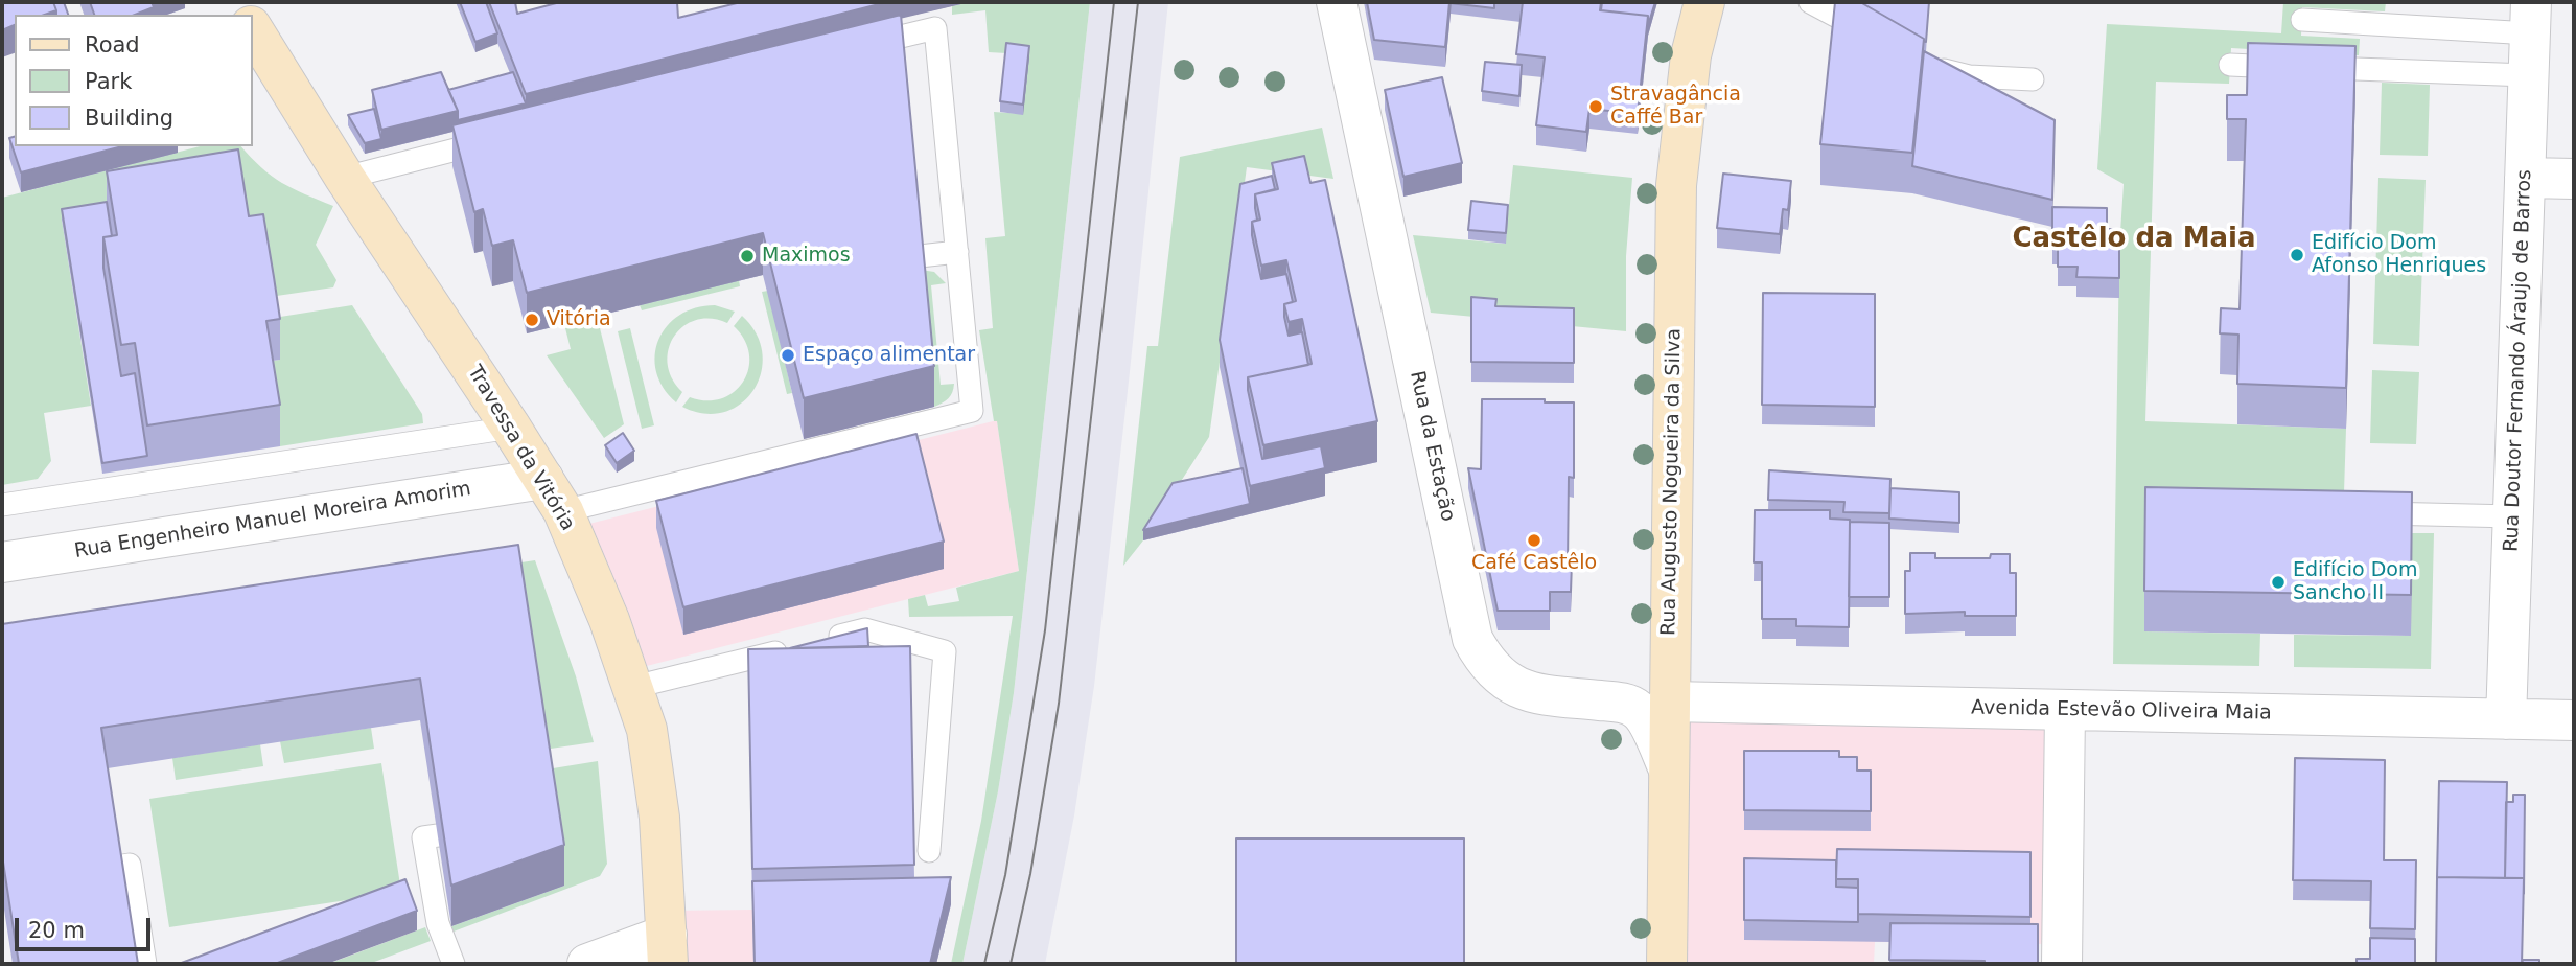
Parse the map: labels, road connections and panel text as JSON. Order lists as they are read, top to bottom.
{
  "streets": {
    "street": [
      "Rua Doutor Fernando Áraujo de Barros",
      "Rua da Estação",
      "Travessa da Vitória",
      "Rua Augusto Nogueira da Silva",
      "Rua Engenheiro Manuel Moreira Amorim",
      "Avenida Estevão Oliveira Maia"
    ]
  },
  "crossings": [
    ["Rua Doutor Fernando Áraujo de Barros", "Avenida Estevão Oliveira Maia"],
    ["Rua da Estação", "Rua Augusto Nogueira da Silva"],
    ["Travessa da Vitória", "Rua Engenheiro Manuel Moreira Amorim"],
    ["Rua Augusto Nogueira da Silva", "Avenida Estevão Oliveira Maia"]
  ],
  "districts": ["Castêlo da Maia"],
  "places": [
    "Stravagância Caffé Bar",
    "Edifício Dom Afonso Henriques",
    "Maximos",
    "Vitória",
    "Espaço alimentar",
    "Café Castêlo",
    "Edifício Dom Sancho II"
  ],
  "legend": ["Road", "Park", "Building"],
  "scale_bar": "20 m"
}
